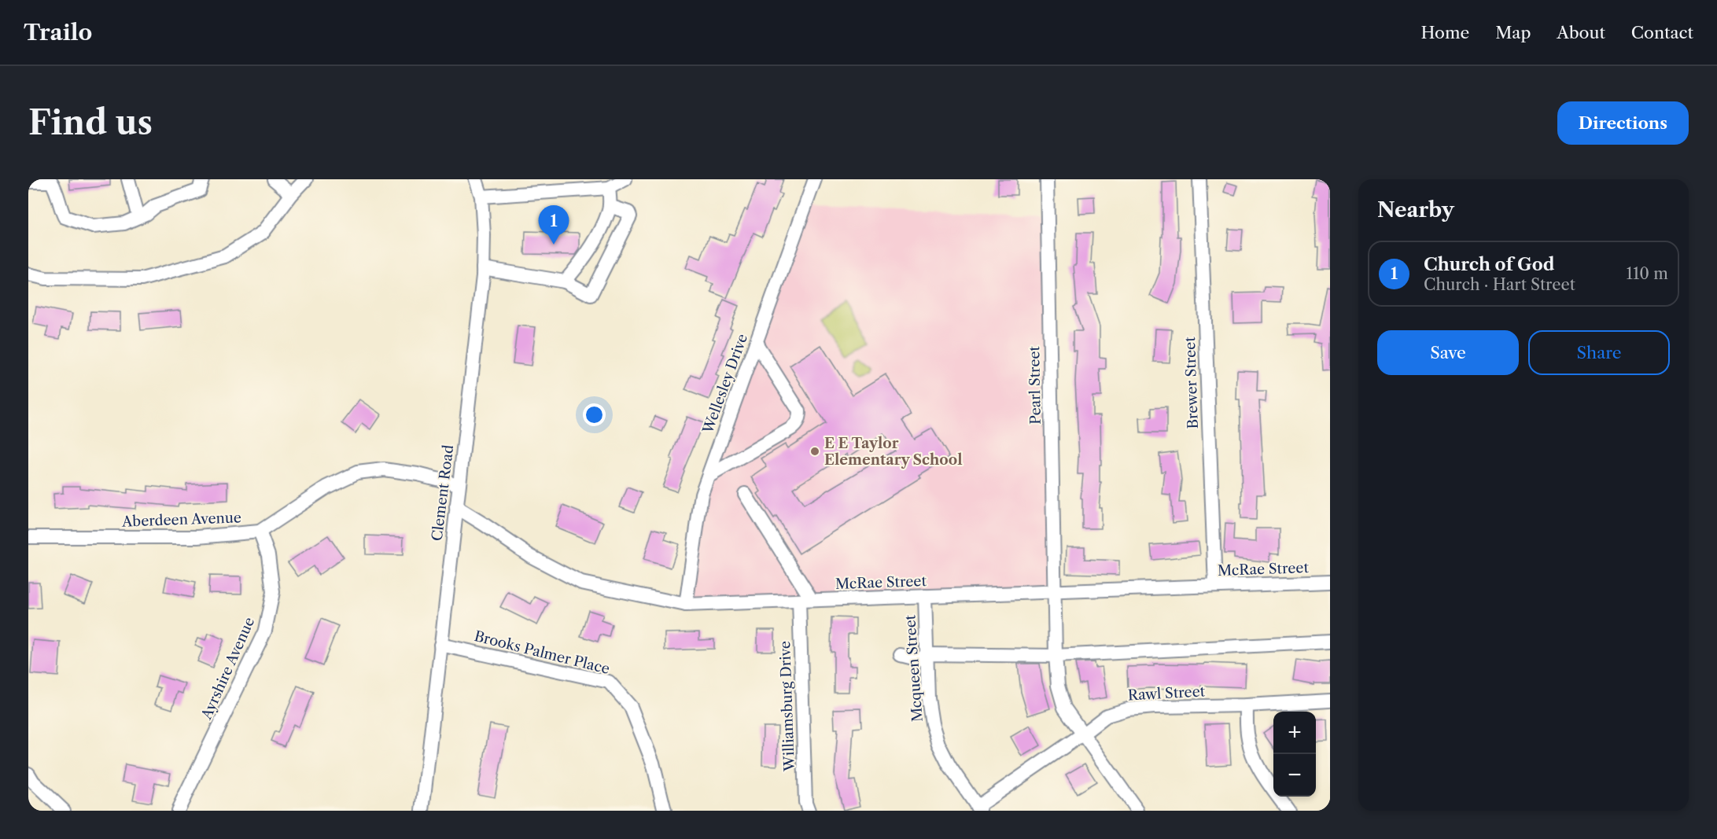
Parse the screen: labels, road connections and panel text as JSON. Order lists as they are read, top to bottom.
{
  "streets": {
    "street": [
      "Brewer Street",
      "Wellesley Drive",
      "Pearl Street",
      "Clement Road",
      "Aberdeen Avenue",
      "McRae Street",
      "Brooks Palmer Place",
      "Ayrshire Avenue",
      "Mcqueen Street",
      "Rawl Street",
      "Williamsburg Drive"
    ]
  },
  "crossings": [
    ["Brewer Street", "McRae Street"],
    ["Wellesley Drive", "McRae Street"],
    ["Pearl Street", "McRae Street"],
    ["Pearl Street", "Rawl Street"],
    ["Clement Road", "Aberdeen Avenue"],
    ["Clement Road", "McRae Street"],
    ["Clement Road", "Brooks Palmer Place"],
    ["Aberdeen Avenue", "Ayrshire Avenue"],
    ["McRae Street", "Mcqueen Street"],
    ["McRae Street", "Williamsburg Drive"],
    ["Mcqueen Street", "Rawl Street"]
  ],
  "places": ["E E Taylor Elementary School"],
  "page": {
    "header": "Trailo",
    "nav": [
      "Home",
      "Map",
      "About",
      "Contact"
    ],
    "buttons": [
      "Directions",
      ["Save", "Share"]
    ],
    "title": "Find us",
    "heading": "Nearby",
    "pins": "1",
    "list": [
      {
        "mark": "1",
        "name": "Church of God",
        "note": "Church · Hart Street",
        "value": "110 m"
      }
    ],
    "map_buttons": ["+", "−"]
  }
}
